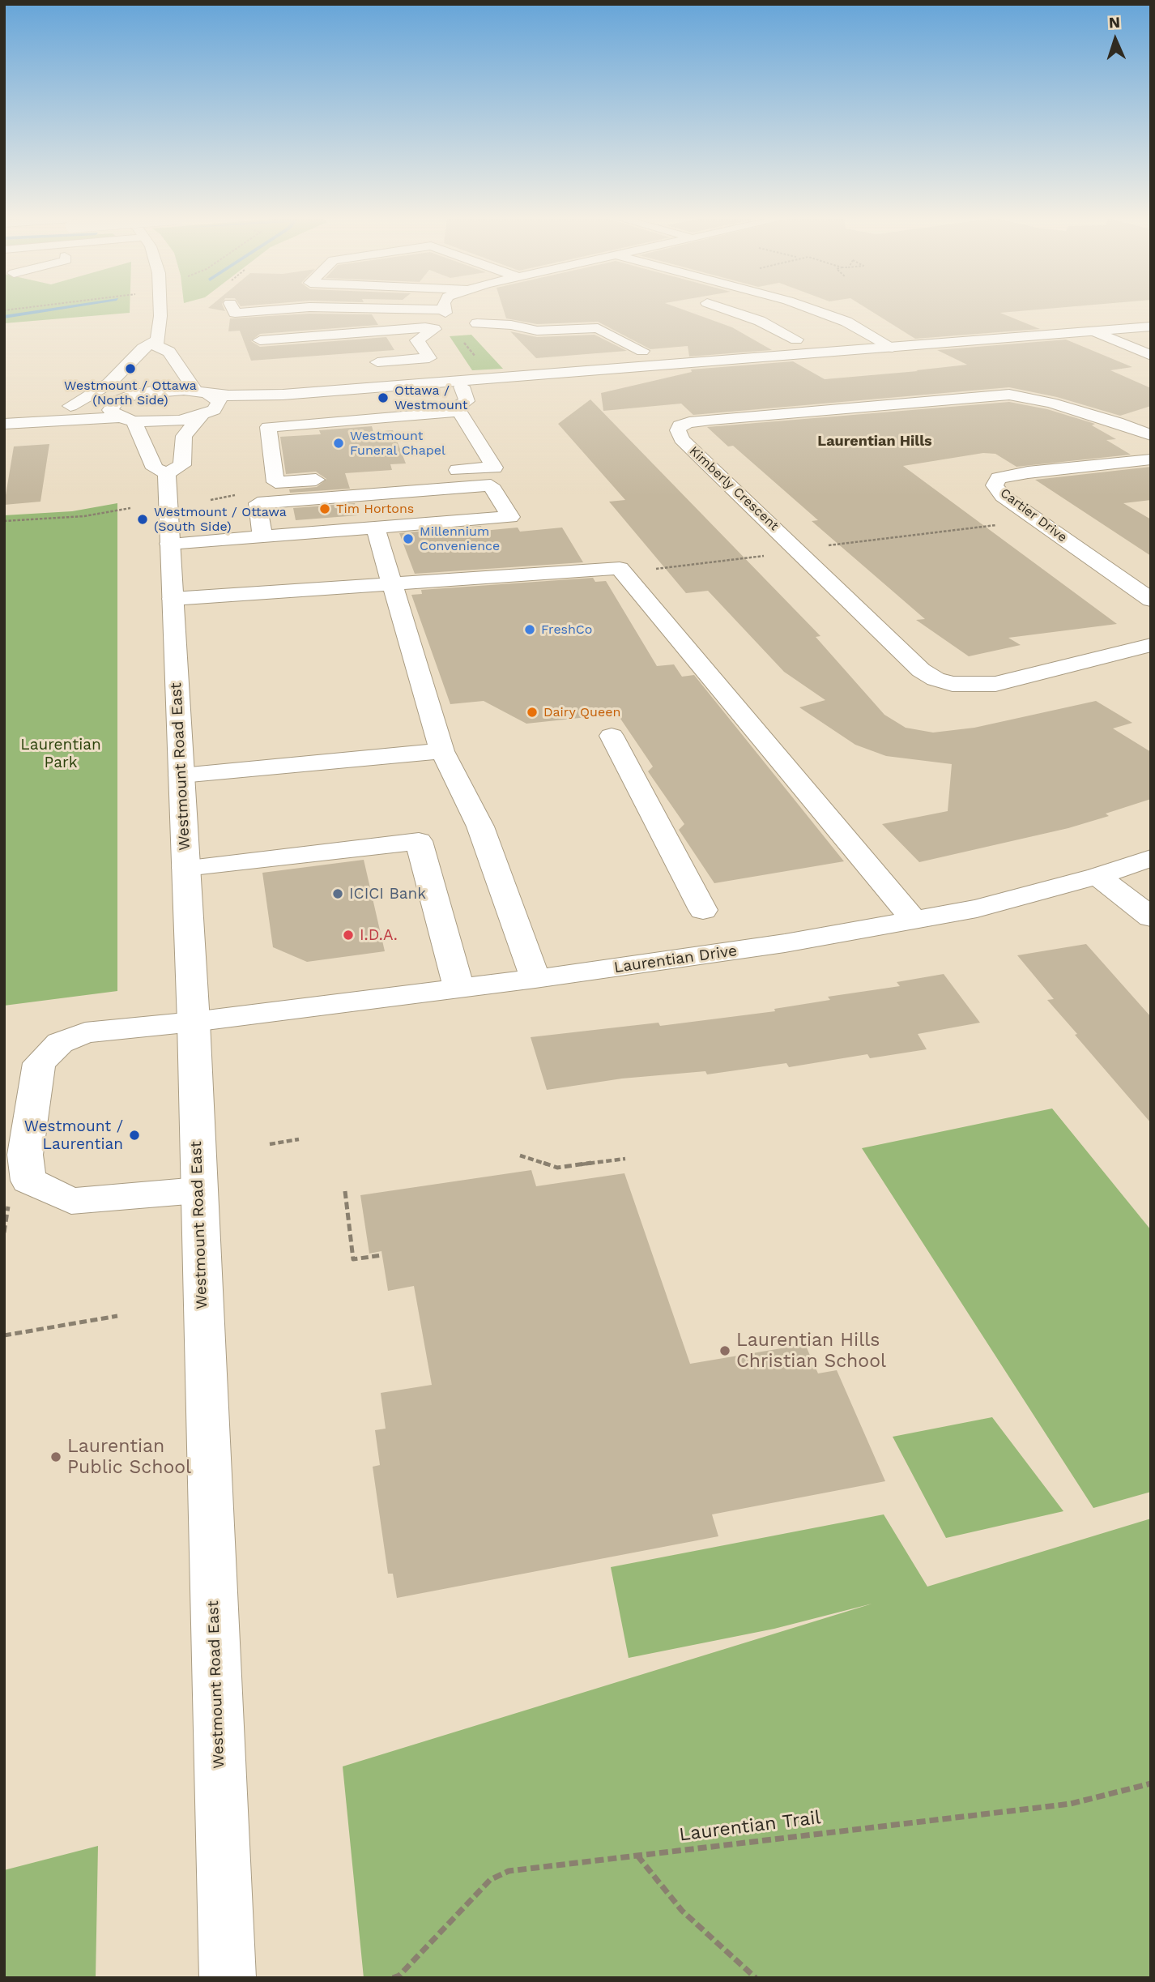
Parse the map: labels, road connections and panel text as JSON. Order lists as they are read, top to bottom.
{
  "streets": {
    "main road": [
      "Kimberly Crescent",
      "Cartier Drive",
      "Westmount Road East",
      "Laurentian Drive"
    ],
    "path": ["Laurentian Trail"]
  },
  "crossings": [
    ["Westmount Road East", "Laurentian Drive"]
  ],
  "districts": ["Laurentian Hills"],
  "parks": ["Laurentian Park"],
  "places": [
    "Westmount / Ottawa (North Side)",
    "Ottawa / Westmount",
    "Westmount Funeral Chapel",
    "Tim Hortons",
    "Westmount / Ottawa (South Side)",
    "Millennium Convenience",
    "FreshCo",
    "Dairy Queen",
    "ICICI Bank",
    "I.D.A.",
    "Westmount / Laurentian",
    "Laurentian Hills Christian School",
    "Laurentian Public School"
  ],
  "north": "top"
}
